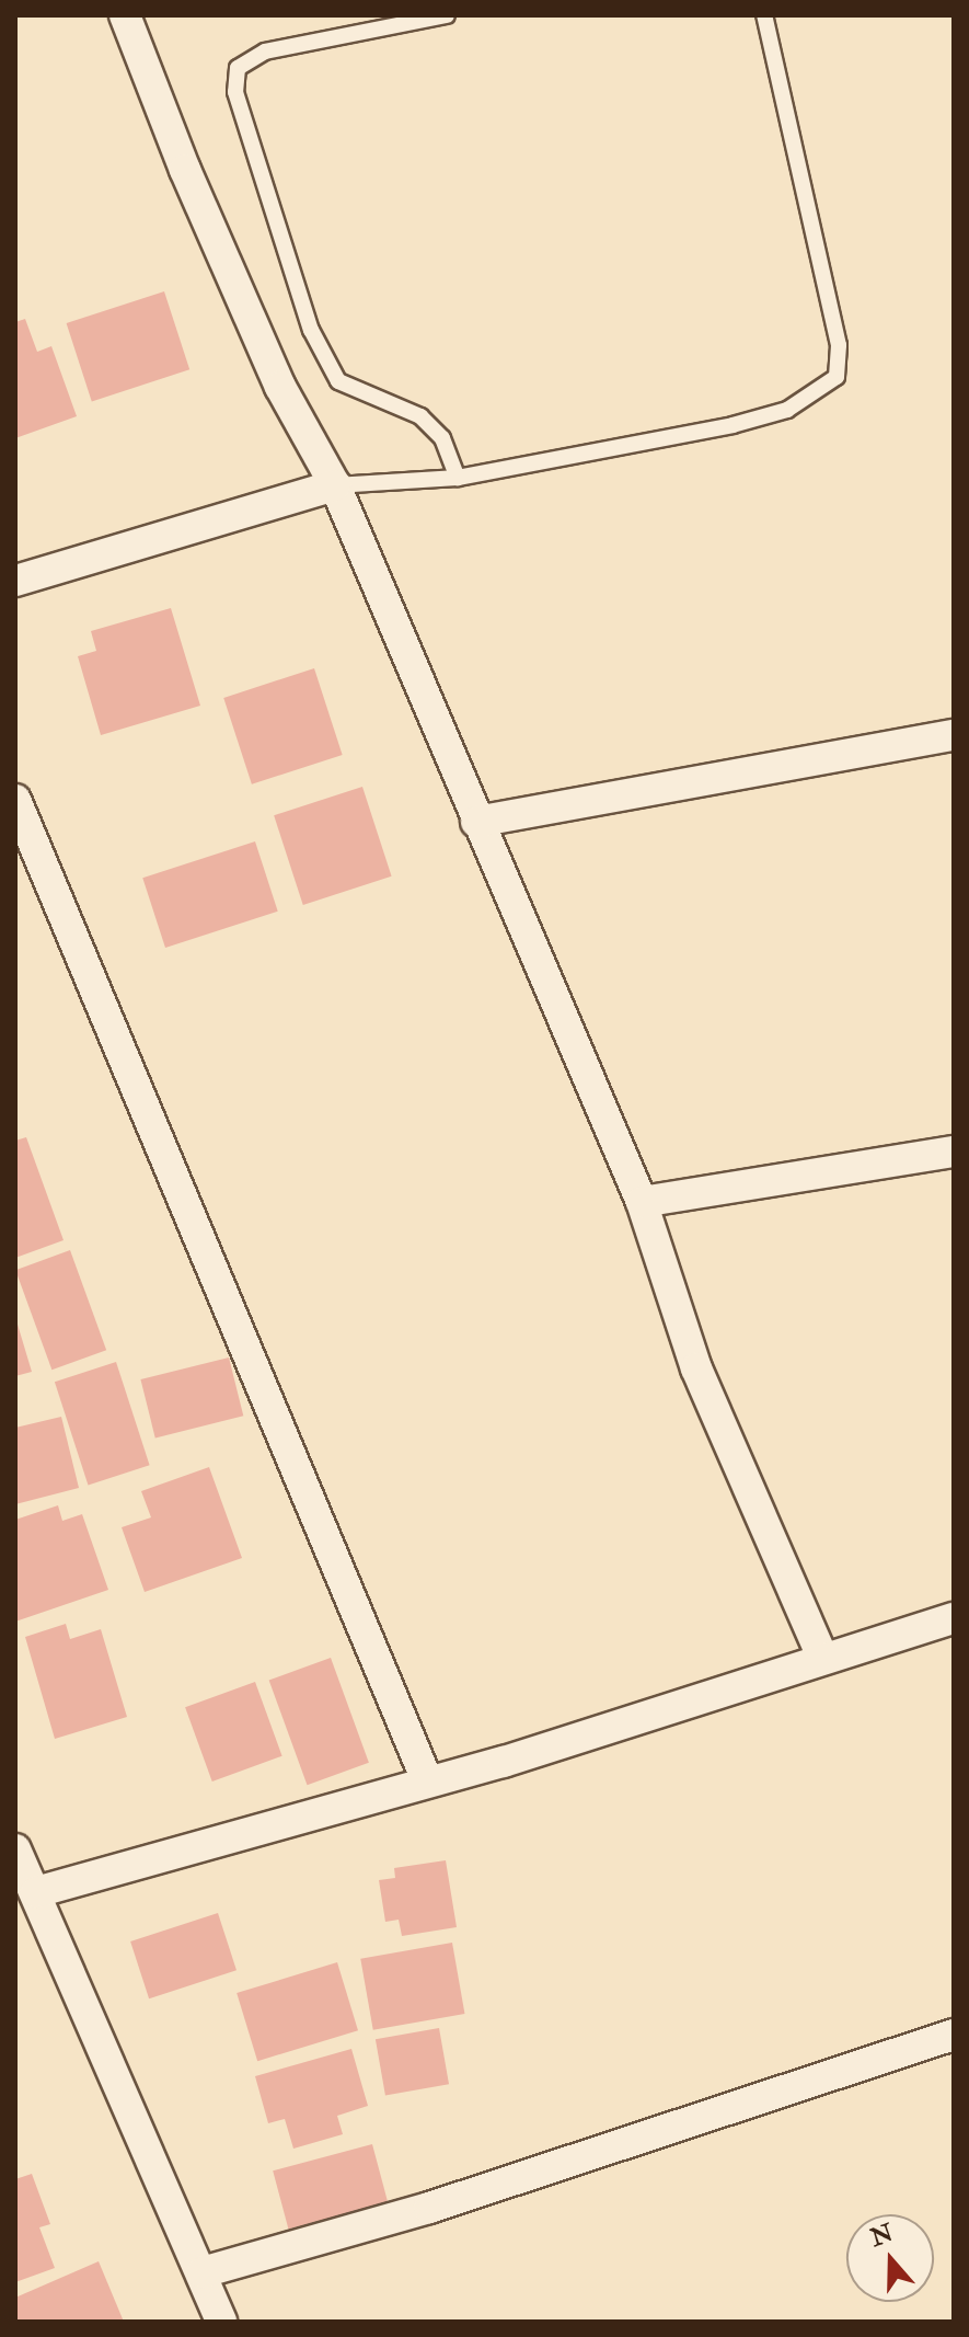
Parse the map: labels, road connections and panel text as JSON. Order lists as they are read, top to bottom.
{
  "north": "top"
}
